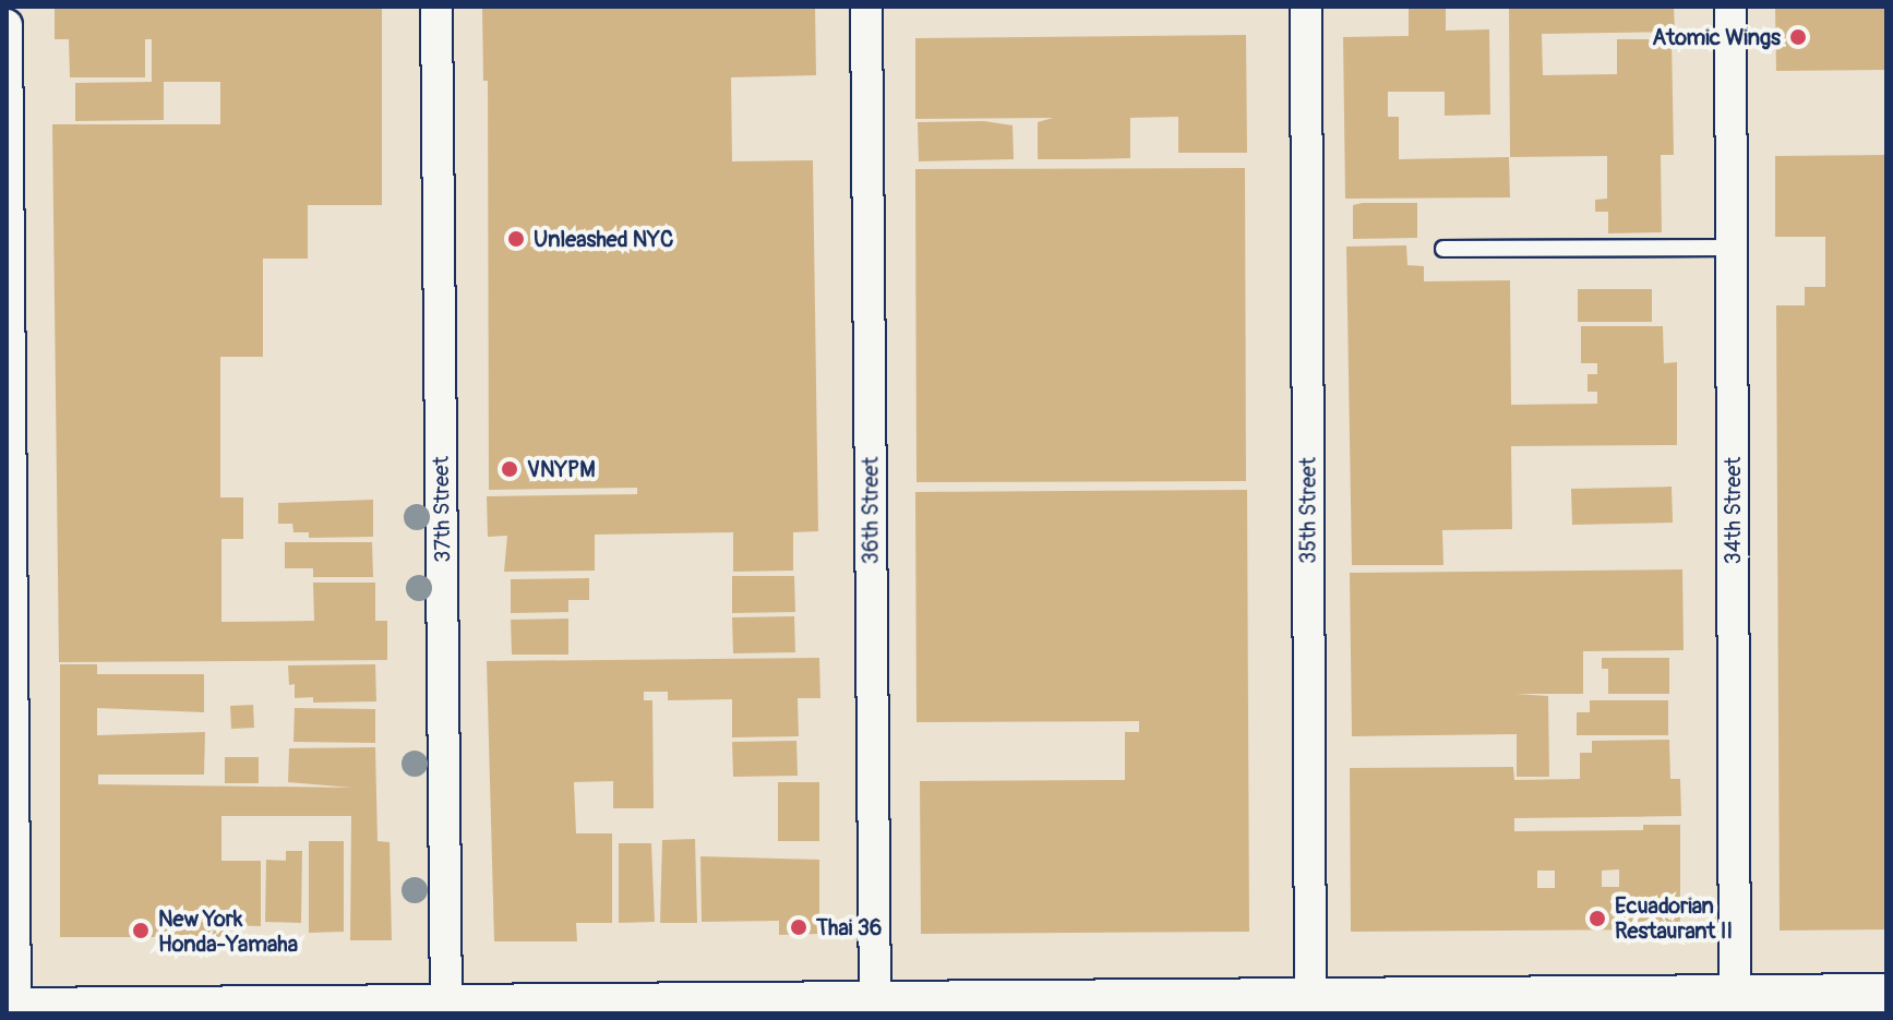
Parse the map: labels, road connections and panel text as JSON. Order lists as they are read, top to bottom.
{
  "streets": {
    "street": [
      "37th Street",
      "36th Street",
      "35th Street",
      "34th Street"
    ]
  },
  "places": [
    "Atomic Wings",
    "Unleashed NYC",
    "VNYPM",
    "Ecuadorian Restaurant II",
    "Thai 36",
    "New York Honda-Yamaha"
  ]
}
